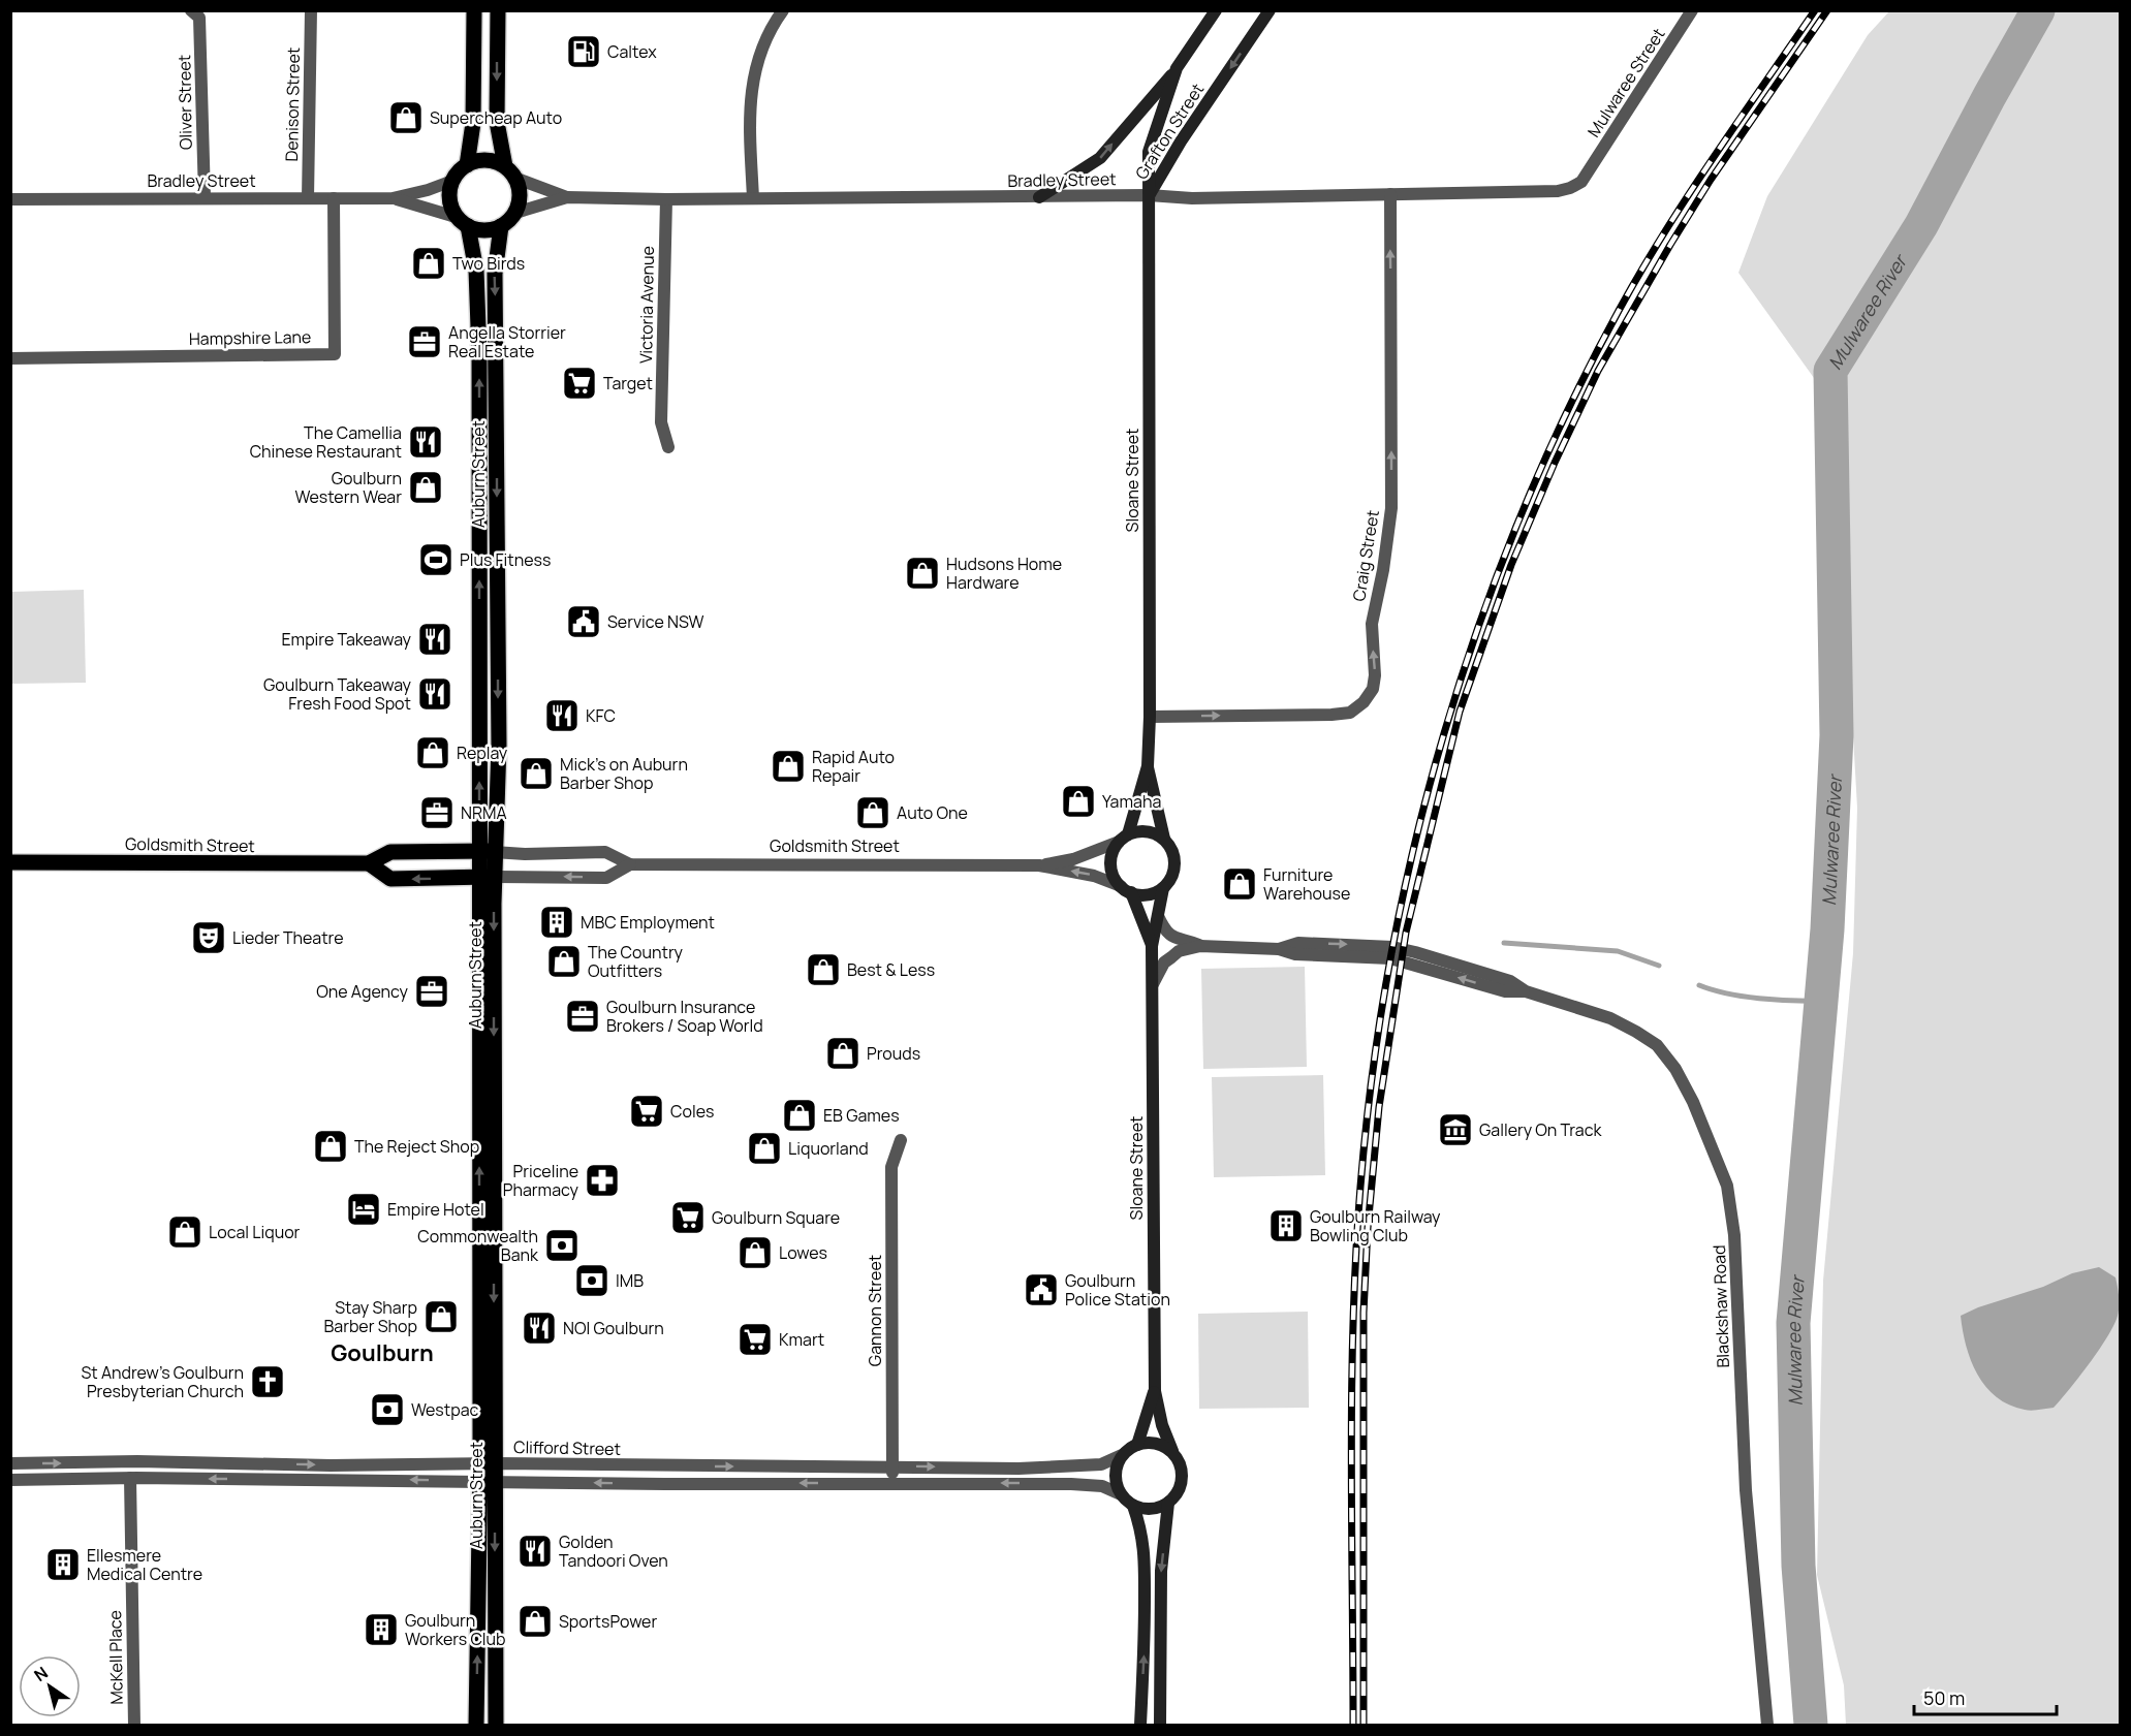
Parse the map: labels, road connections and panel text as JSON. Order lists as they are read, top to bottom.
{
  "streets": {
    "main road": ["Auburn Street", "Goldsmith Street"],
    "street": [
      "Mulwaree Street",
      "Oliver Street",
      "Denison Street",
      "Grafton Street",
      "Bradley Street",
      "Victoria Avenue",
      "Hampshire Lane",
      "Sloane Street",
      "Craig Street",
      "Blackshaw Road",
      "Gannon Street",
      "Clifford Street",
      "McKell Place"
    ]
  },
  "crossings": [
    ["Mulwaree Street", "Bradley Street"],
    ["Oliver Street", "Bradley Street"],
    ["Denison Street", "Bradley Street"],
    ["Grafton Street", "Bradley Street"],
    ["Grafton Street", "Sloane Street"],
    ["Bradley Street", "Victoria Avenue"],
    ["Bradley Street", "Hampshire Lane"],
    ["Bradley Street", "Auburn Street"],
    ["Bradley Street", "Sloane Street"],
    ["Bradley Street", "Craig Street"],
    ["Auburn Street", "Goldsmith Street"],
    ["Auburn Street", "Clifford Street"],
    ["Sloane Street", "Craig Street"],
    ["Sloane Street", "Goldsmith Street"],
    ["Sloane Street", "Blackshaw Road"],
    ["Sloane Street", "Clifford Street"],
    ["Gannon Street", "Clifford Street"],
    ["Clifford Street", "McKell Place"]
  ],
  "districts": ["Goulburn"],
  "water": ["Mulwaree River"],
  "places": {
    "fuel station": ["Caltex"],
    "shop": [
      "Supercheap Auto",
      "Two Birds",
      "Goulburn Western Wear",
      "Hudsons Home Hardware",
      "Replay",
      "Rapid Auto Repair",
      "Mick's on Auburn Barber Shop",
      "Yamaha",
      "Auto One",
      "Furniture Warehouse",
      "The Country Outfitters",
      "Best & Less",
      "Prouds",
      "EB Games",
      "The Reject Shop",
      "Liquorland",
      "Local Liquor",
      "Lowes",
      "Stay Sharp Barber Shop",
      "SportsPower"
    ],
    "office": [
      "Angella Storrier Real Estate",
      "NRMA",
      "One Agency",
      "Goulburn Insurance Brokers / Soap World"
    ],
    "supermarket": [
      "Target",
      "Coles",
      "Goulburn Square",
      "Kmart"
    ],
    "restaurant": [
      "The Camellia Chinese Restaurant",
      "Empire Takeaway",
      "Goulburn Takeaway Fresh Food Spot",
      "KFC",
      "NOI Goulburn",
      "Golden Tandoori Oven"
    ],
    "sports": ["Plus Fitness"],
    "public building": ["Service NSW", "Goulburn Police Station"],
    "building": [
      "MBC Employment",
      "Goulburn Railway Bowling Club",
      "Ellesmere Medical Centre",
      "Goulburn Workers Club"
    ],
    "theatre": ["Lieder Theatre"],
    "museum": ["Gallery On Track"],
    "pharmacy": ["Priceline Pharmacy"],
    "hotel": ["Empire Hotel"],
    "bank": ["Commonwealth Bank", "IMB", "Westpac"],
    "church": ["St Andrew's Goulburn Presbyterian Church"]
  },
  "scale_bar": "50 m",
  "north": "top left"
}
